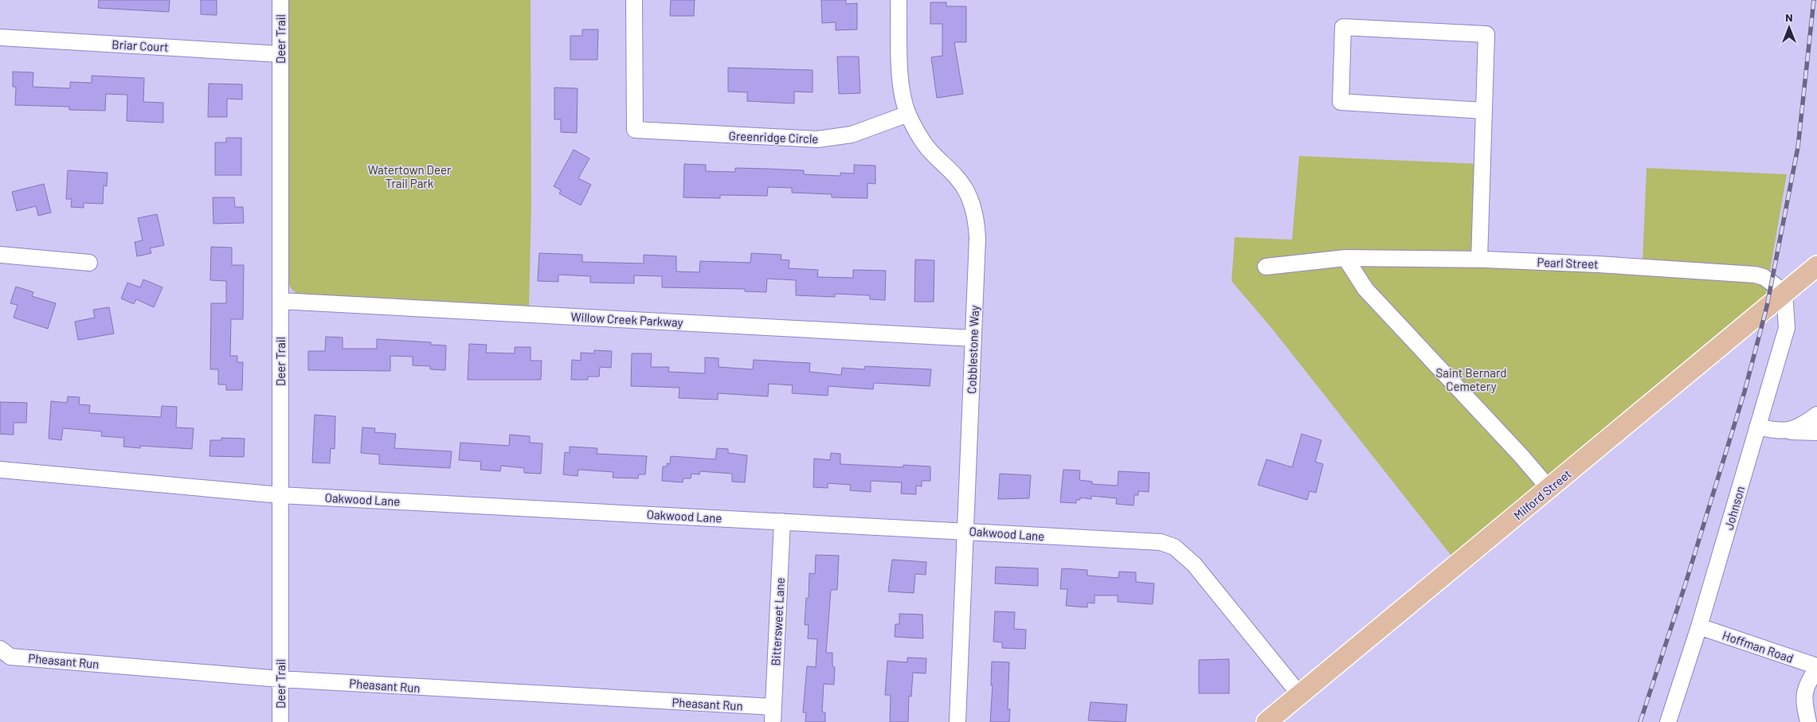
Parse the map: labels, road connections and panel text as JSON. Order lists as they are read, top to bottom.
{
  "streets": {
    "main road": ["Milford Street"],
    "street": [
      "Deer Trail",
      "Briar Court",
      "Greenridge Circle",
      "Pearl Street",
      "Willow Creek Parkway",
      "Cobblestone Way",
      "Oakwood Lane",
      "Johnson",
      "Bittersweet Lane",
      "Hoffman Road",
      "Pheasant Run"
    ]
  },
  "crossings": [
    ["Deer Trail", "Briar Court"],
    ["Deer Trail", "Willow Creek Parkway"],
    ["Deer Trail", "Oakwood Lane"],
    ["Deer Trail", "Pheasant Run"],
    ["Greenridge Circle", "Cobblestone Way"],
    ["Pearl Street", "Milford Street"],
    ["Pearl Street", "Johnson"],
    ["Willow Creek Parkway", "Cobblestone Way"],
    ["Cobblestone Way", "Oakwood Lane"],
    ["Milford Street", "Oakwood Lane"],
    ["Milford Street", "Johnson"],
    ["Oakwood Lane", "Bittersweet Lane"],
    ["Johnson", "Hoffman Road"],
    ["Bittersweet Lane", "Pheasant Run"]
  ],
  "parks": ["Watertown Deer Trail Park", "Saint Bernard Cemetery"],
  "north": "top"
}
